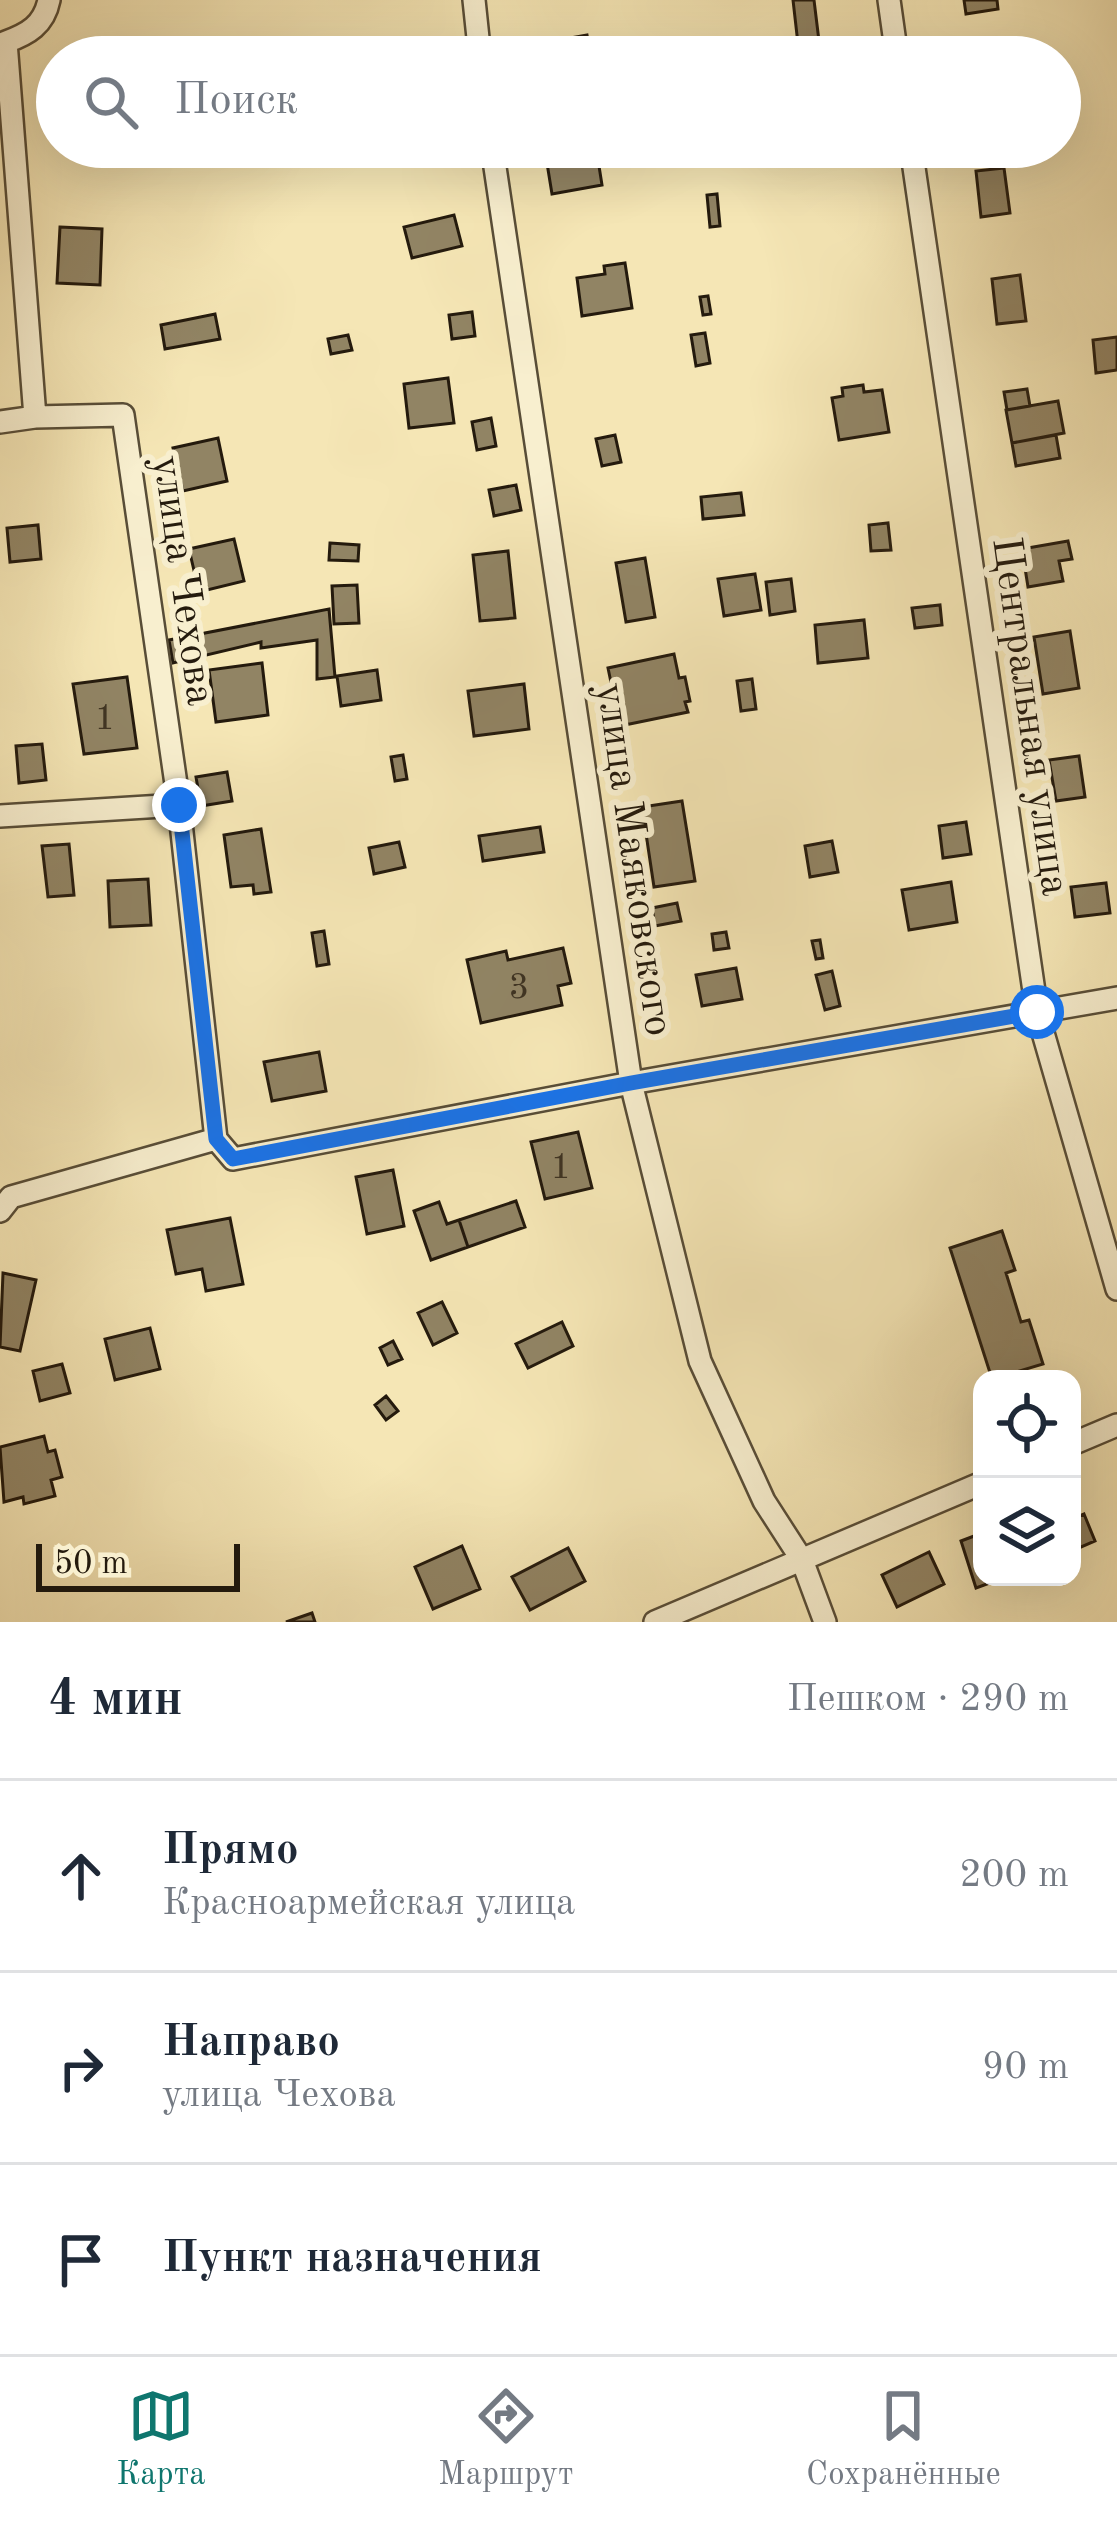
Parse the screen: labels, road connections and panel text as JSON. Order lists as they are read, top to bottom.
{
  "streets": {
    "street": ["улица Чехова", "Центральная улица", "улица Маяковского"]
  },
  "house_numbers": ["1", "3", "1"],
  "scale_bar": "50 m",
  "page": {
    "search": "Поиск",
    "scale": "50 m",
    "heading": ["4 мин", "Пешком · 290 m"],
    "list": [
      ["Прямо", "Красноармейская улица", "200 m"],
      ["Направо", "улица Чехова", "90 m"],
      "Пункт назначения"
    ],
    "nav": ["Карта", "Маршрут", "Сохранённые"]
  }
}
